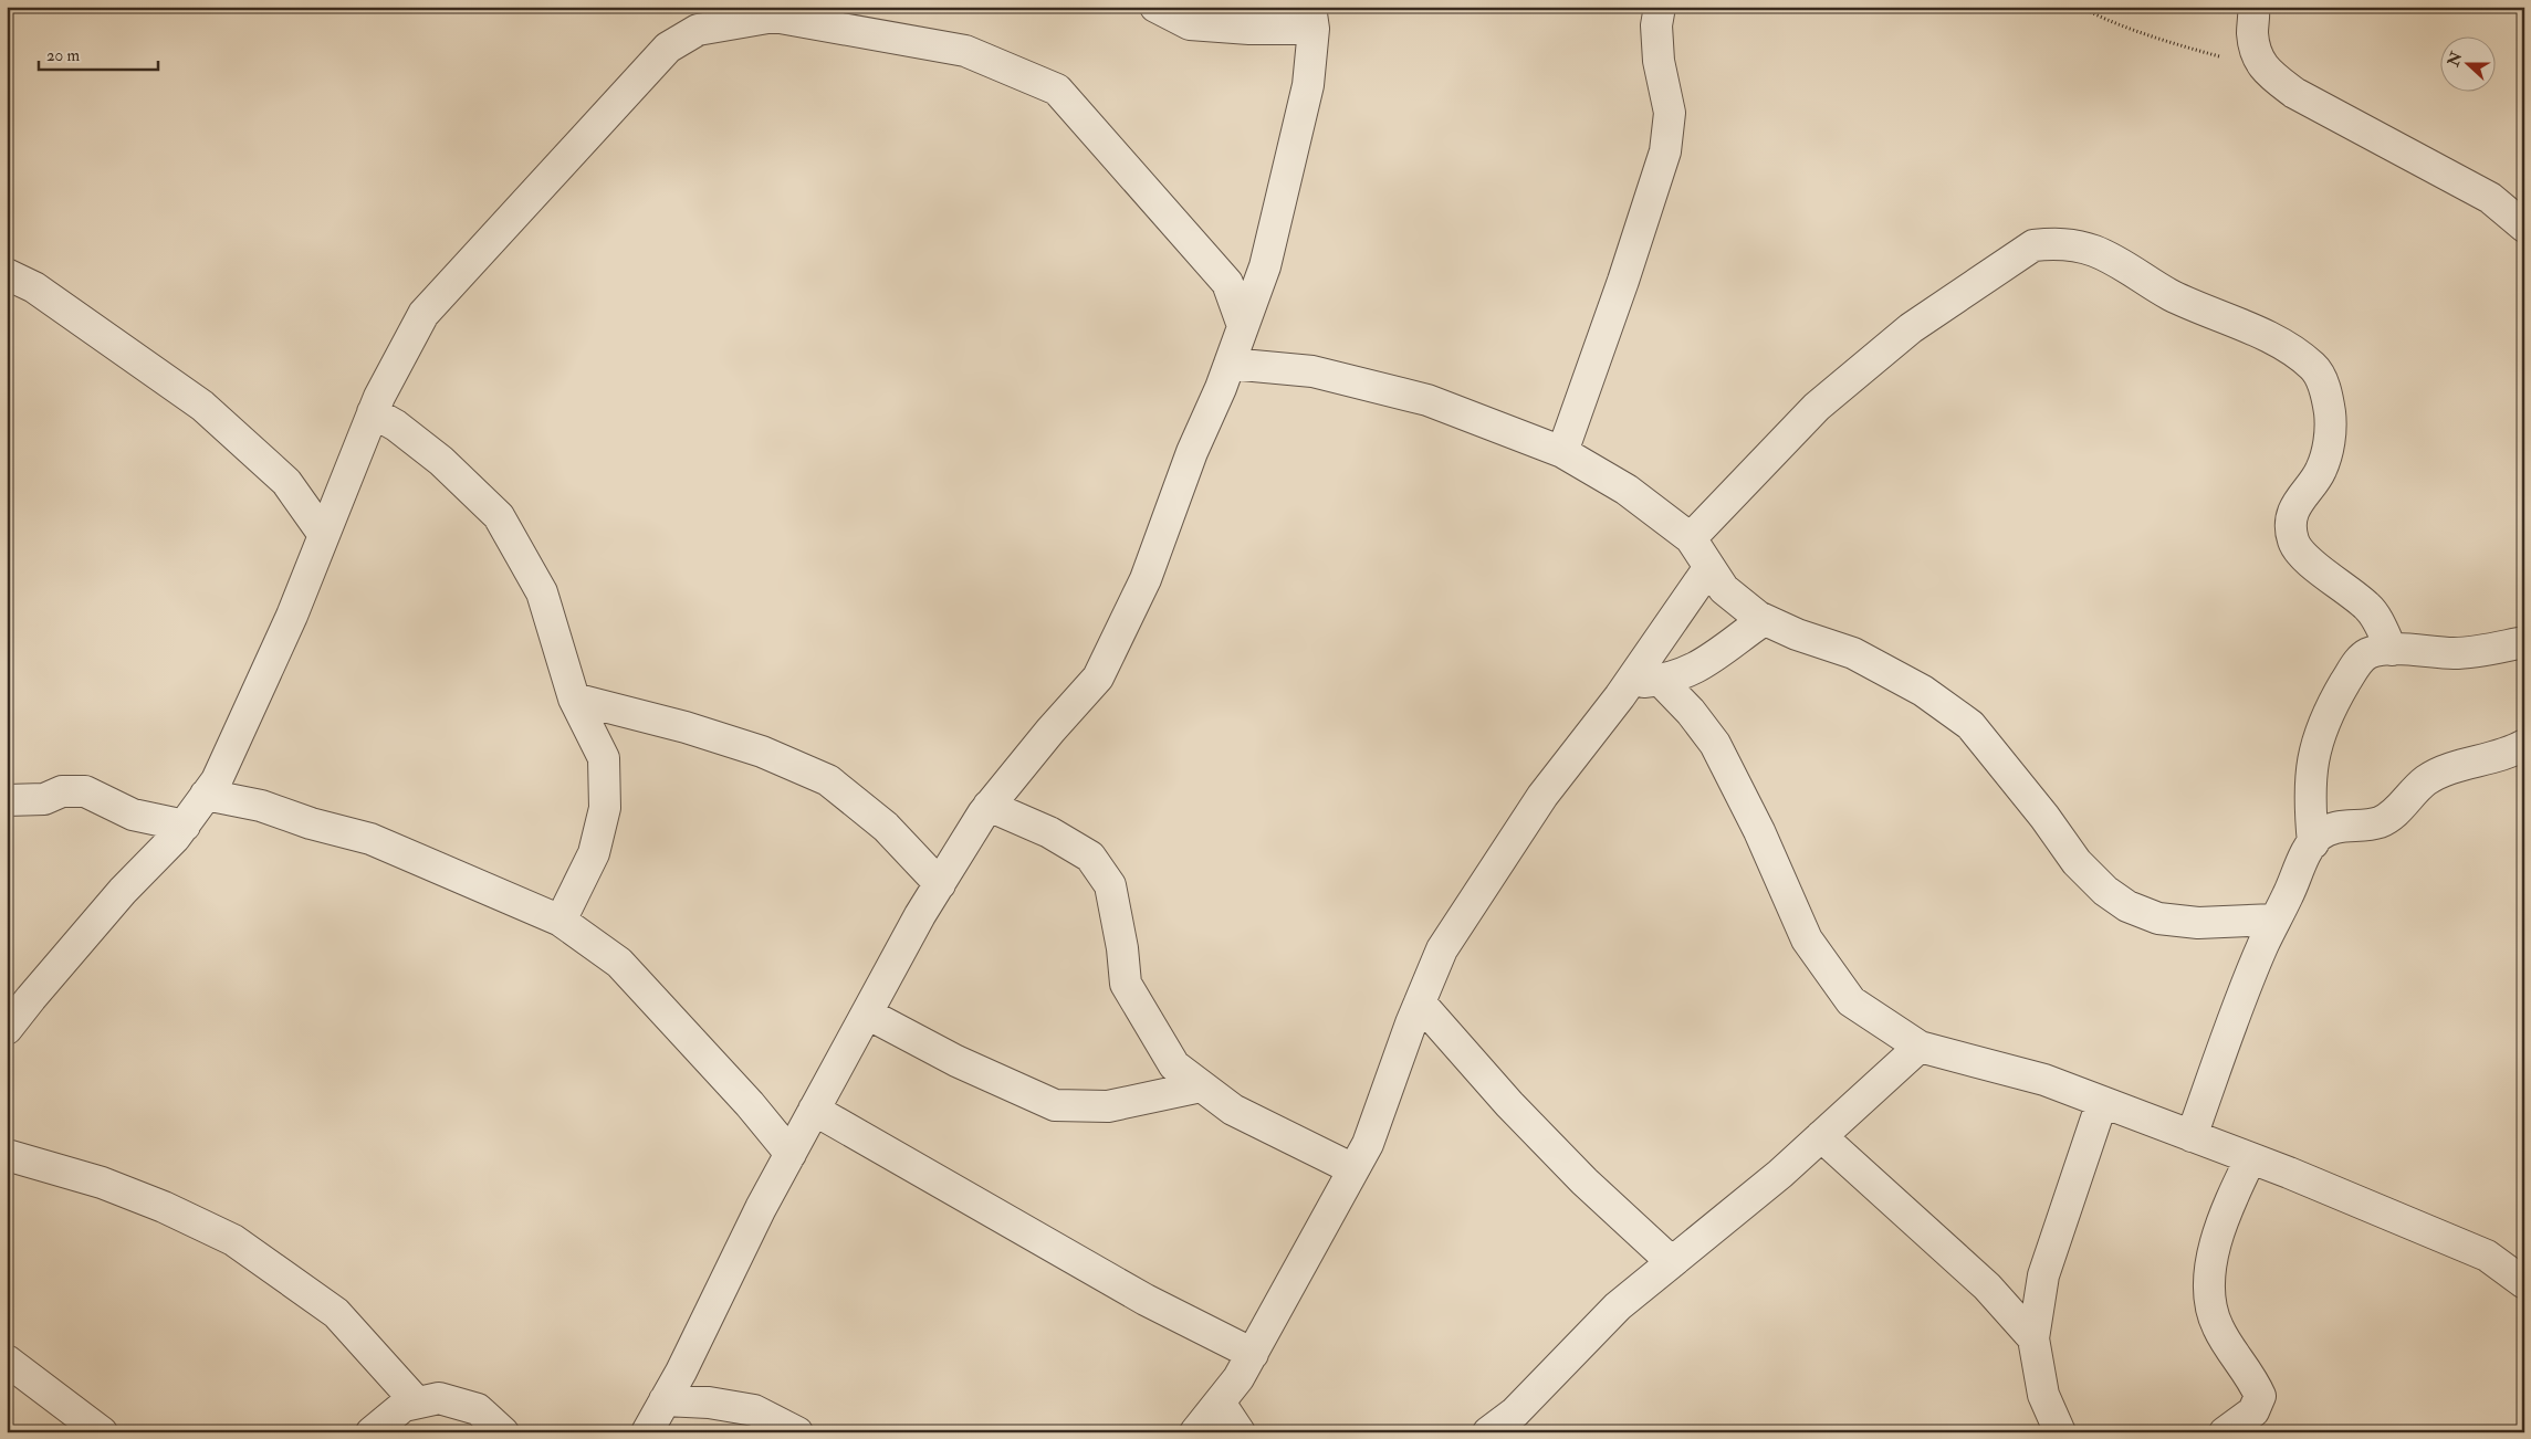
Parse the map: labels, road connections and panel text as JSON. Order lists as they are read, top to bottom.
{
  "scale_bar": "20 m",
  "north": "left"
}
